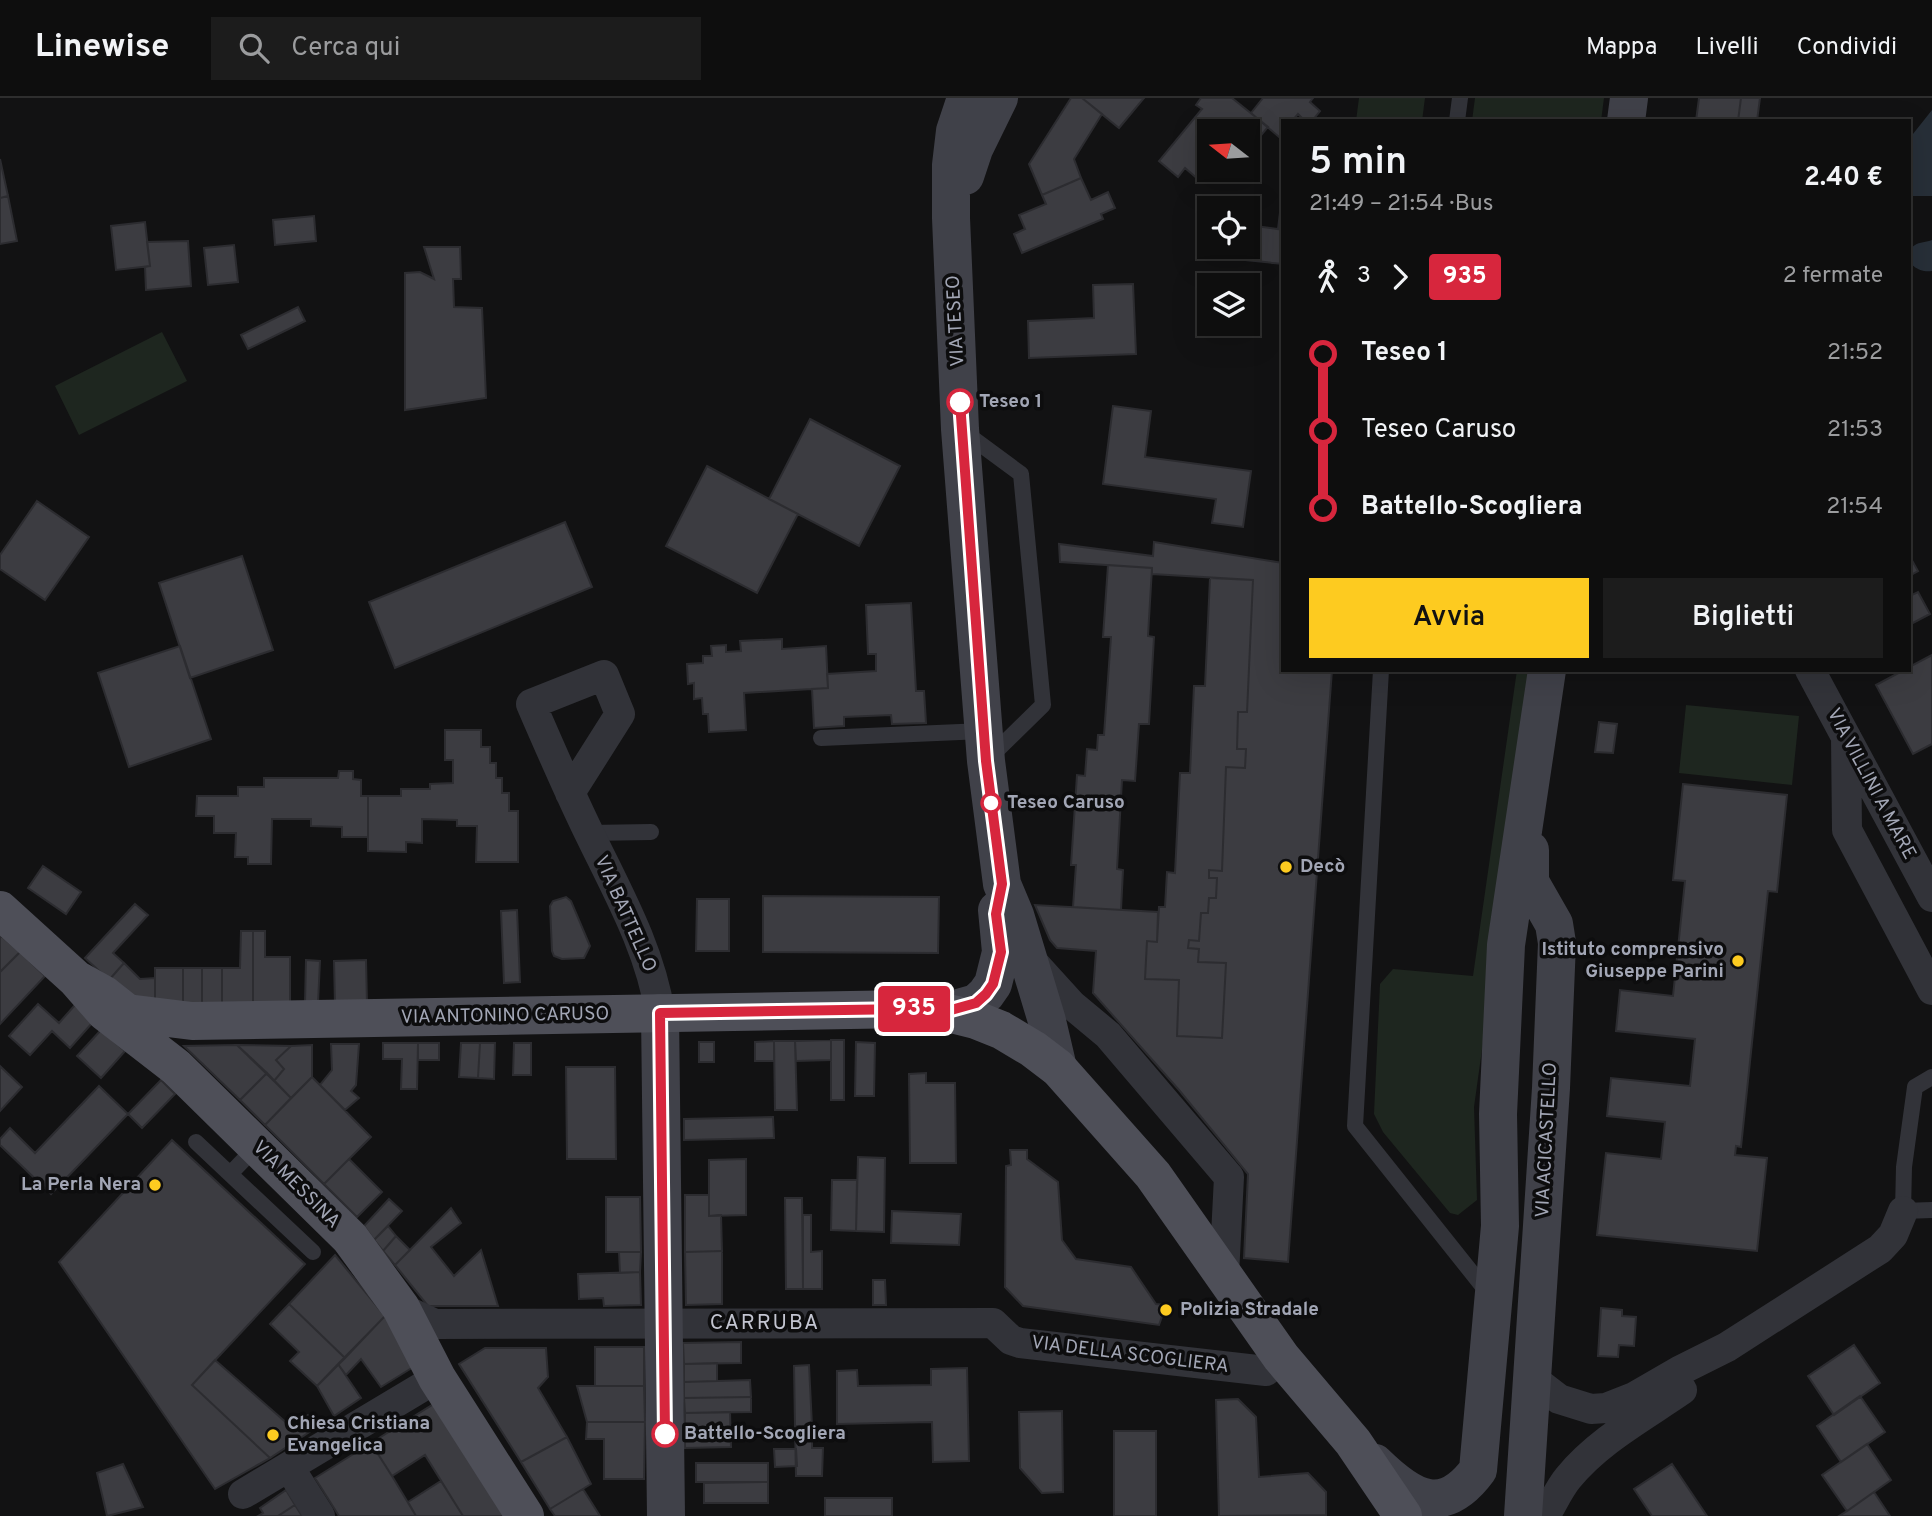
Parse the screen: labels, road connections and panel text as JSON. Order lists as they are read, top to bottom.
{
  "streets": {
    "main road": [
      "VIA TESEO",
      "VIA BATTELLO",
      "VIA ANTONINO CARUSO",
      "VIA ACICASTELLO",
      "VIA MESSINA"
    ],
    "street": ["VIA VILLINI A MARE", "VIA DELLA SCOGLIERA"]
  },
  "crossings": [
    ["VIA BATTELLO", "VIA ANTONINO CARUSO"],
    ["VIA BATTELLO", "VIA DELLA SCOGLIERA"],
    ["VIA ANTONINO CARUSO", "VIA MESSINA"],
    ["VIA MESSINA", "VIA DELLA SCOGLIERA"]
  ],
  "districts": ["CARRUBA"],
  "places": [
    "Teseo 1",
    "Teseo Caruso",
    "Decò",
    "Istituto comprensivo Giuseppe Parini",
    "La Perla Nera",
    "Polizia Stradale",
    "Battello-Scogliera",
    "Chiesa Cristiana Evangelica"
  ],
  "lines": ["bus line 935"],
  "north": "left",
  "page": {
    "header": "Linewise",
    "search": "Cerca qui",
    "nav": ["Mappa", "Livelli", "Condividi"],
    "on_map": "935",
    "heading": ["5 min", "21:49 – 21:54 · Bus", "2.40 €"],
    "legs": ["3", "935", "2 fermate"],
    "list": [
      {
        "name": "Teseo 1",
        "value": "21:52"
      },
      {
        "name": "Teseo Caruso",
        "value": "21:53"
      },
      {
        "name": "Battello-Scogliera",
        "value": "21:54"
      }
    ],
    "buttons": ["Avvia", "Biglietti"]
  }
}
